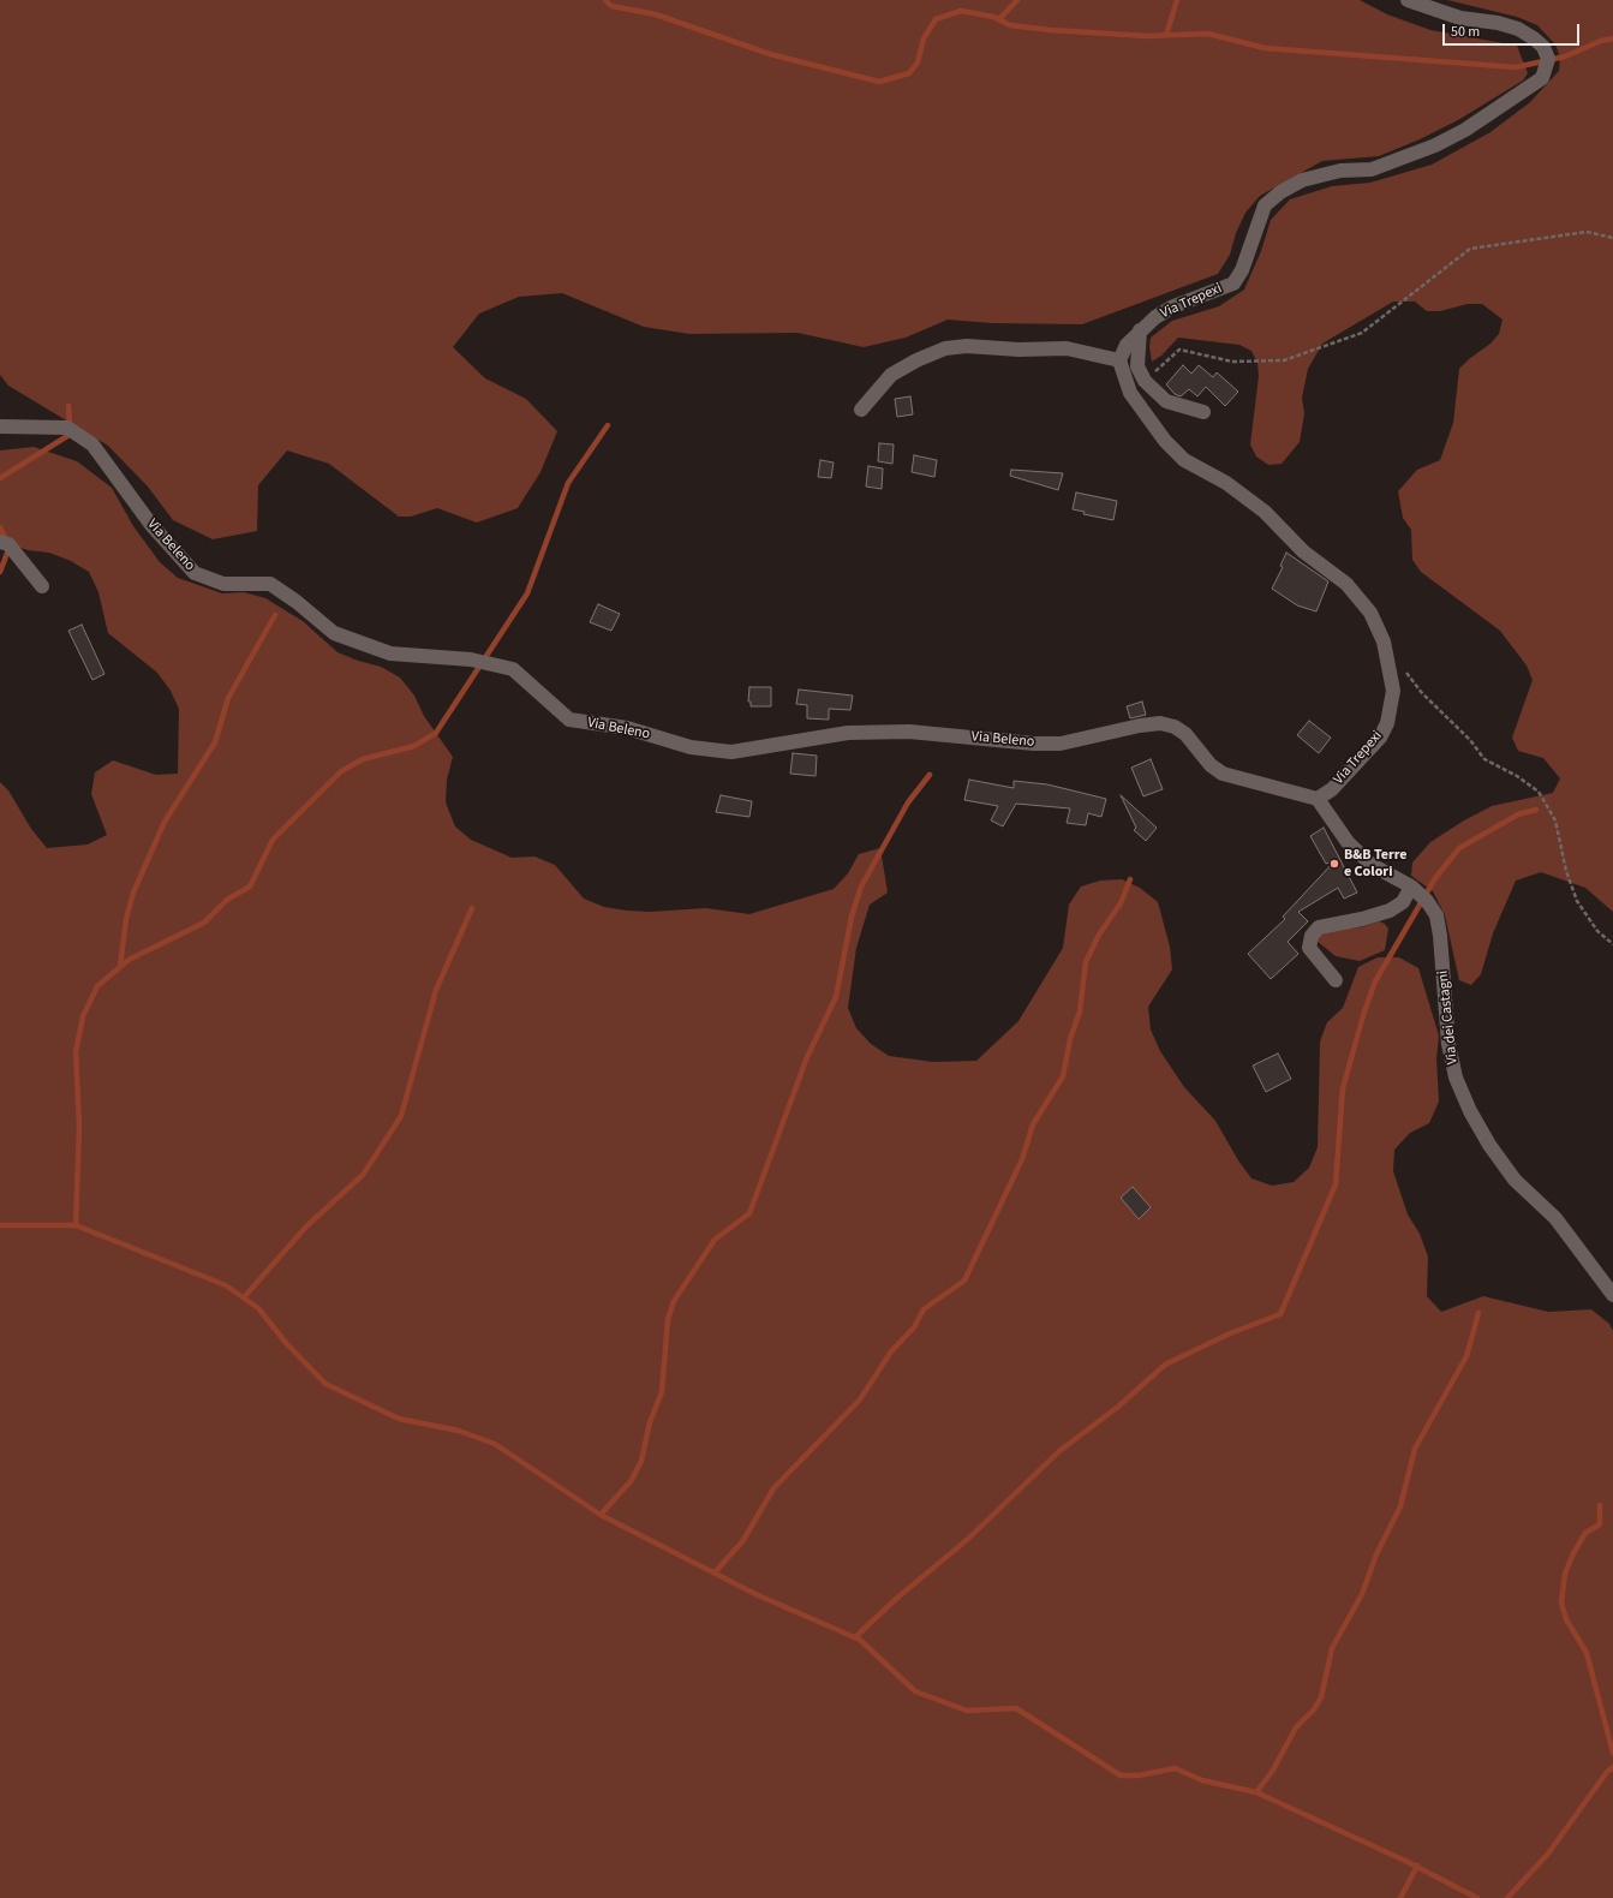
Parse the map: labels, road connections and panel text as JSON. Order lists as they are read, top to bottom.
{
  "streets": {
    "street": ["Via Trepexi", "Via Beleno", "Via dei Castagni"]
  },
  "crossings": [
    ["Via Trepexi", "Via Beleno"],
    ["Via Trepexi", "Via dei Castagni"],
    ["Via Beleno", "Via dei Castagni"]
  ],
  "places": ["B&B Terre e Colori"],
  "scale_bar": "50 m"
}
